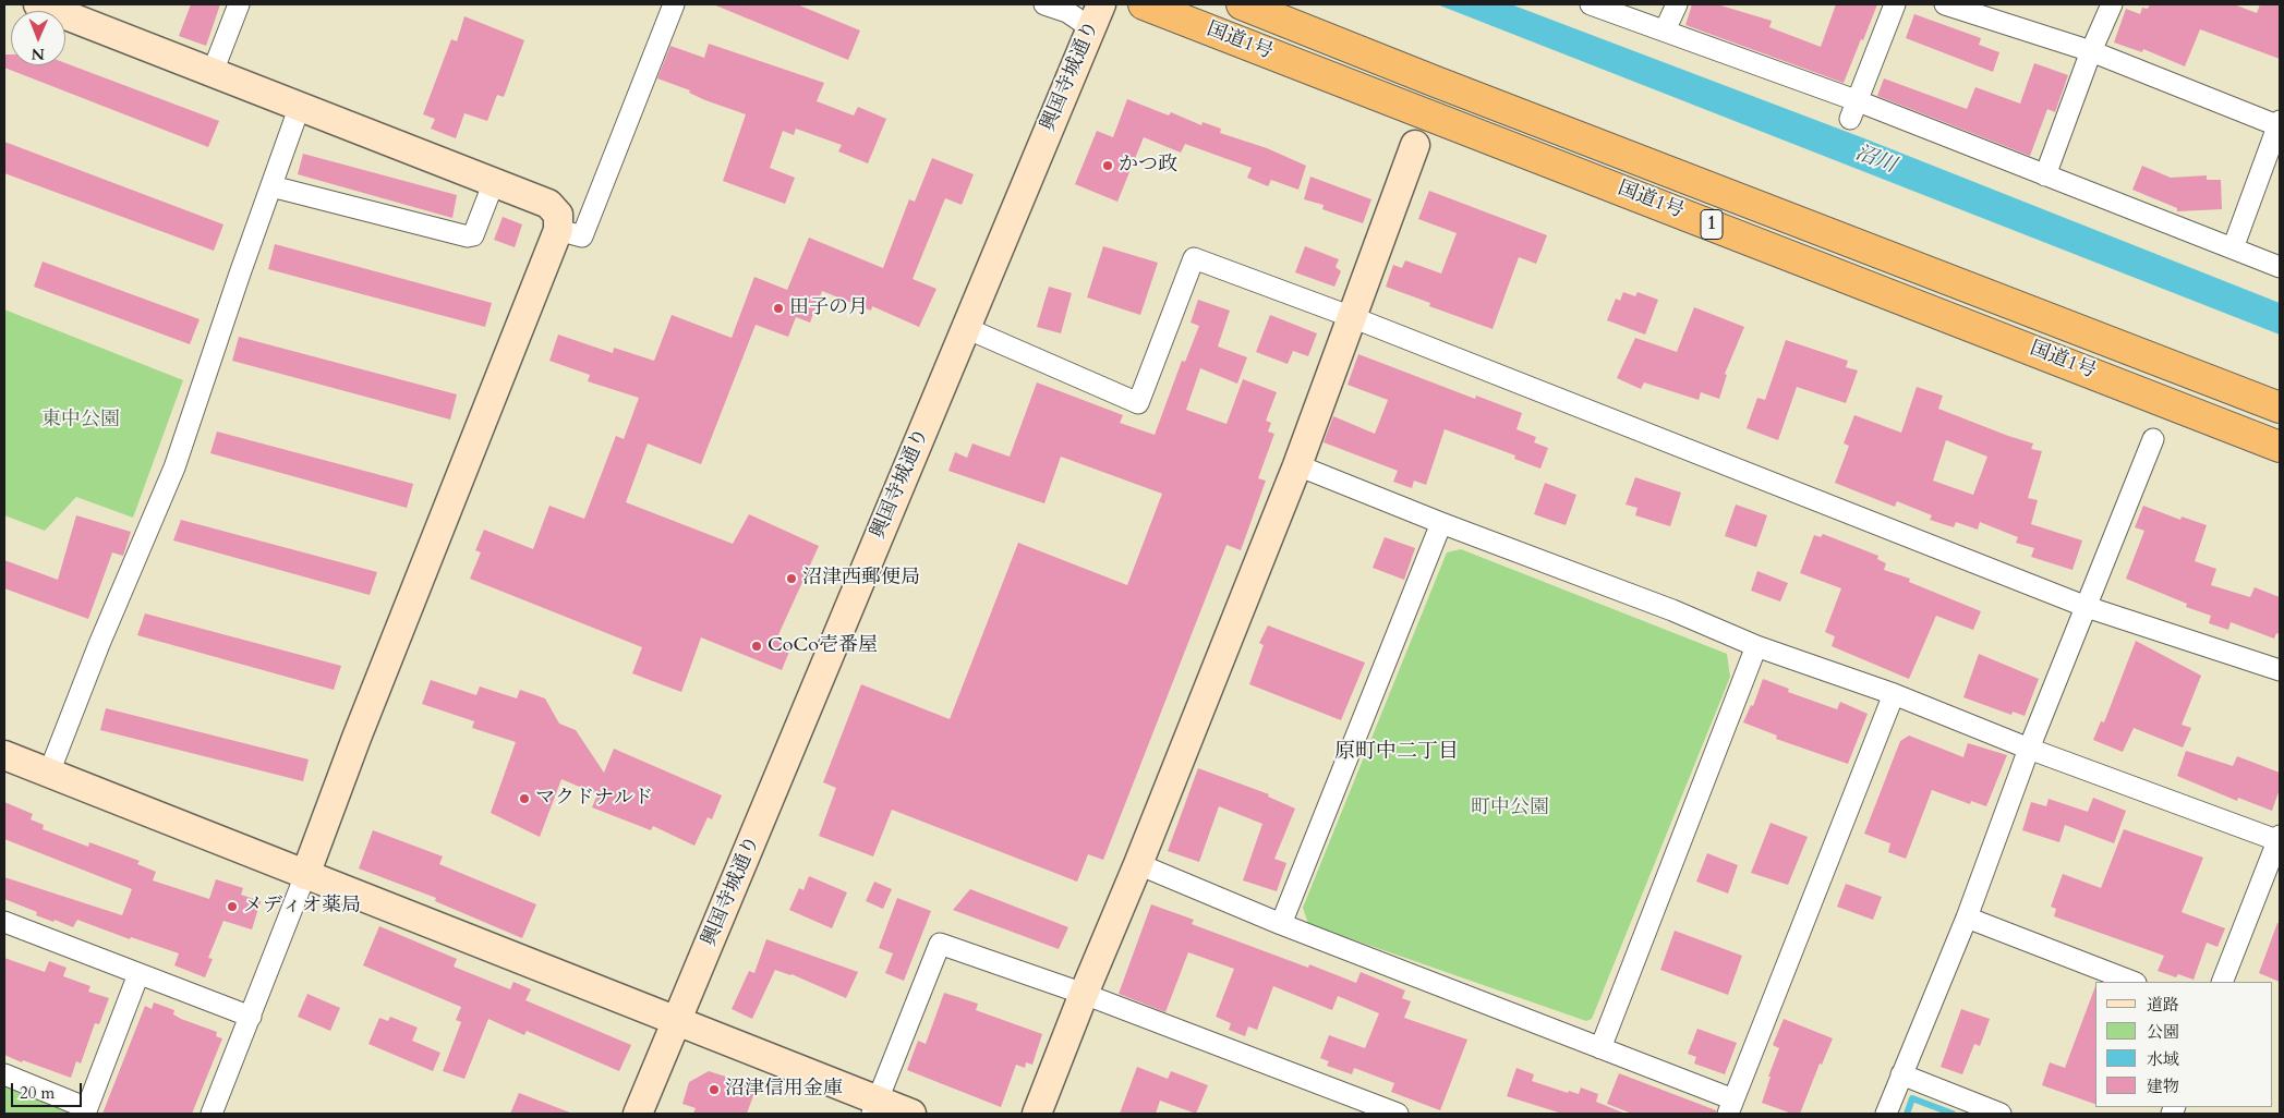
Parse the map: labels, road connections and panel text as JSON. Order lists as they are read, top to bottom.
{
  "streets": {
    "highway": ["国道1号", "1"],
    "street": ["興国寺城通り"]
  },
  "districts": ["原町中二丁目"],
  "water": ["沼川"],
  "parks": ["東中公園", "町中公園"],
  "places": [
    "かつ政",
    "田子の月",
    "沼津西郵便局",
    "CoCo壱番屋",
    "マクドナルド",
    "メディオ薬局",
    "沼津信用金庫"
  ],
  "legend": [
    "道路",
    "公園",
    "水域",
    "建物"
  ],
  "scale_bar": "20 m",
  "north": "bottom"
}
